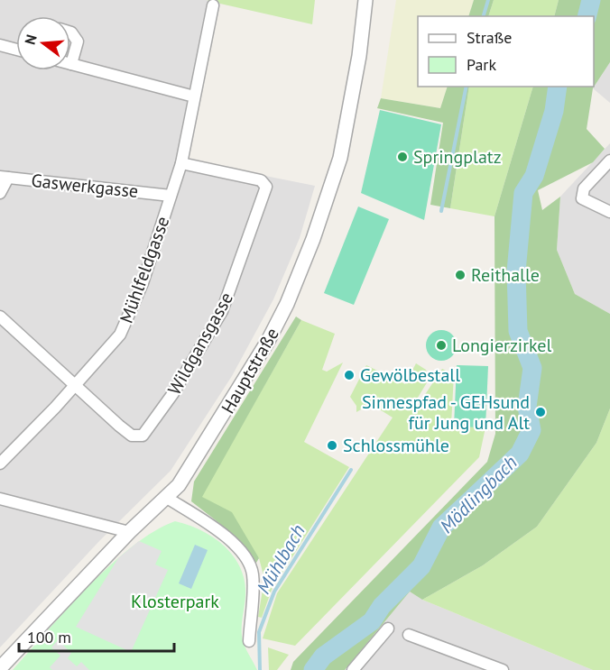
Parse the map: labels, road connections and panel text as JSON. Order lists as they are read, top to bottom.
{
  "streets": {
    "street": [
      "Gaswerkgasse",
      "Mühlfeldgasse",
      "Wildgansgasse",
      "Hauptstraße"
    ]
  },
  "crossings": [
    ["Gaswerkgasse", "Mühlfeldgasse"],
    ["Mühlfeldgasse", "Wildgansgasse"]
  ],
  "water": ["Mödlingbach", "Mühlbach"],
  "parks": ["Klosterpark"],
  "places": [
    "Springplatz",
    "Reithalle",
    "Longierzirkel",
    "Gewölbestall",
    "Sinnespfad - GEHsund für Jung und Alt",
    "Schlossmühle"
  ],
  "legend": ["Straße", "Park"],
  "scale_bar": "100 m",
  "north": "left"
}
